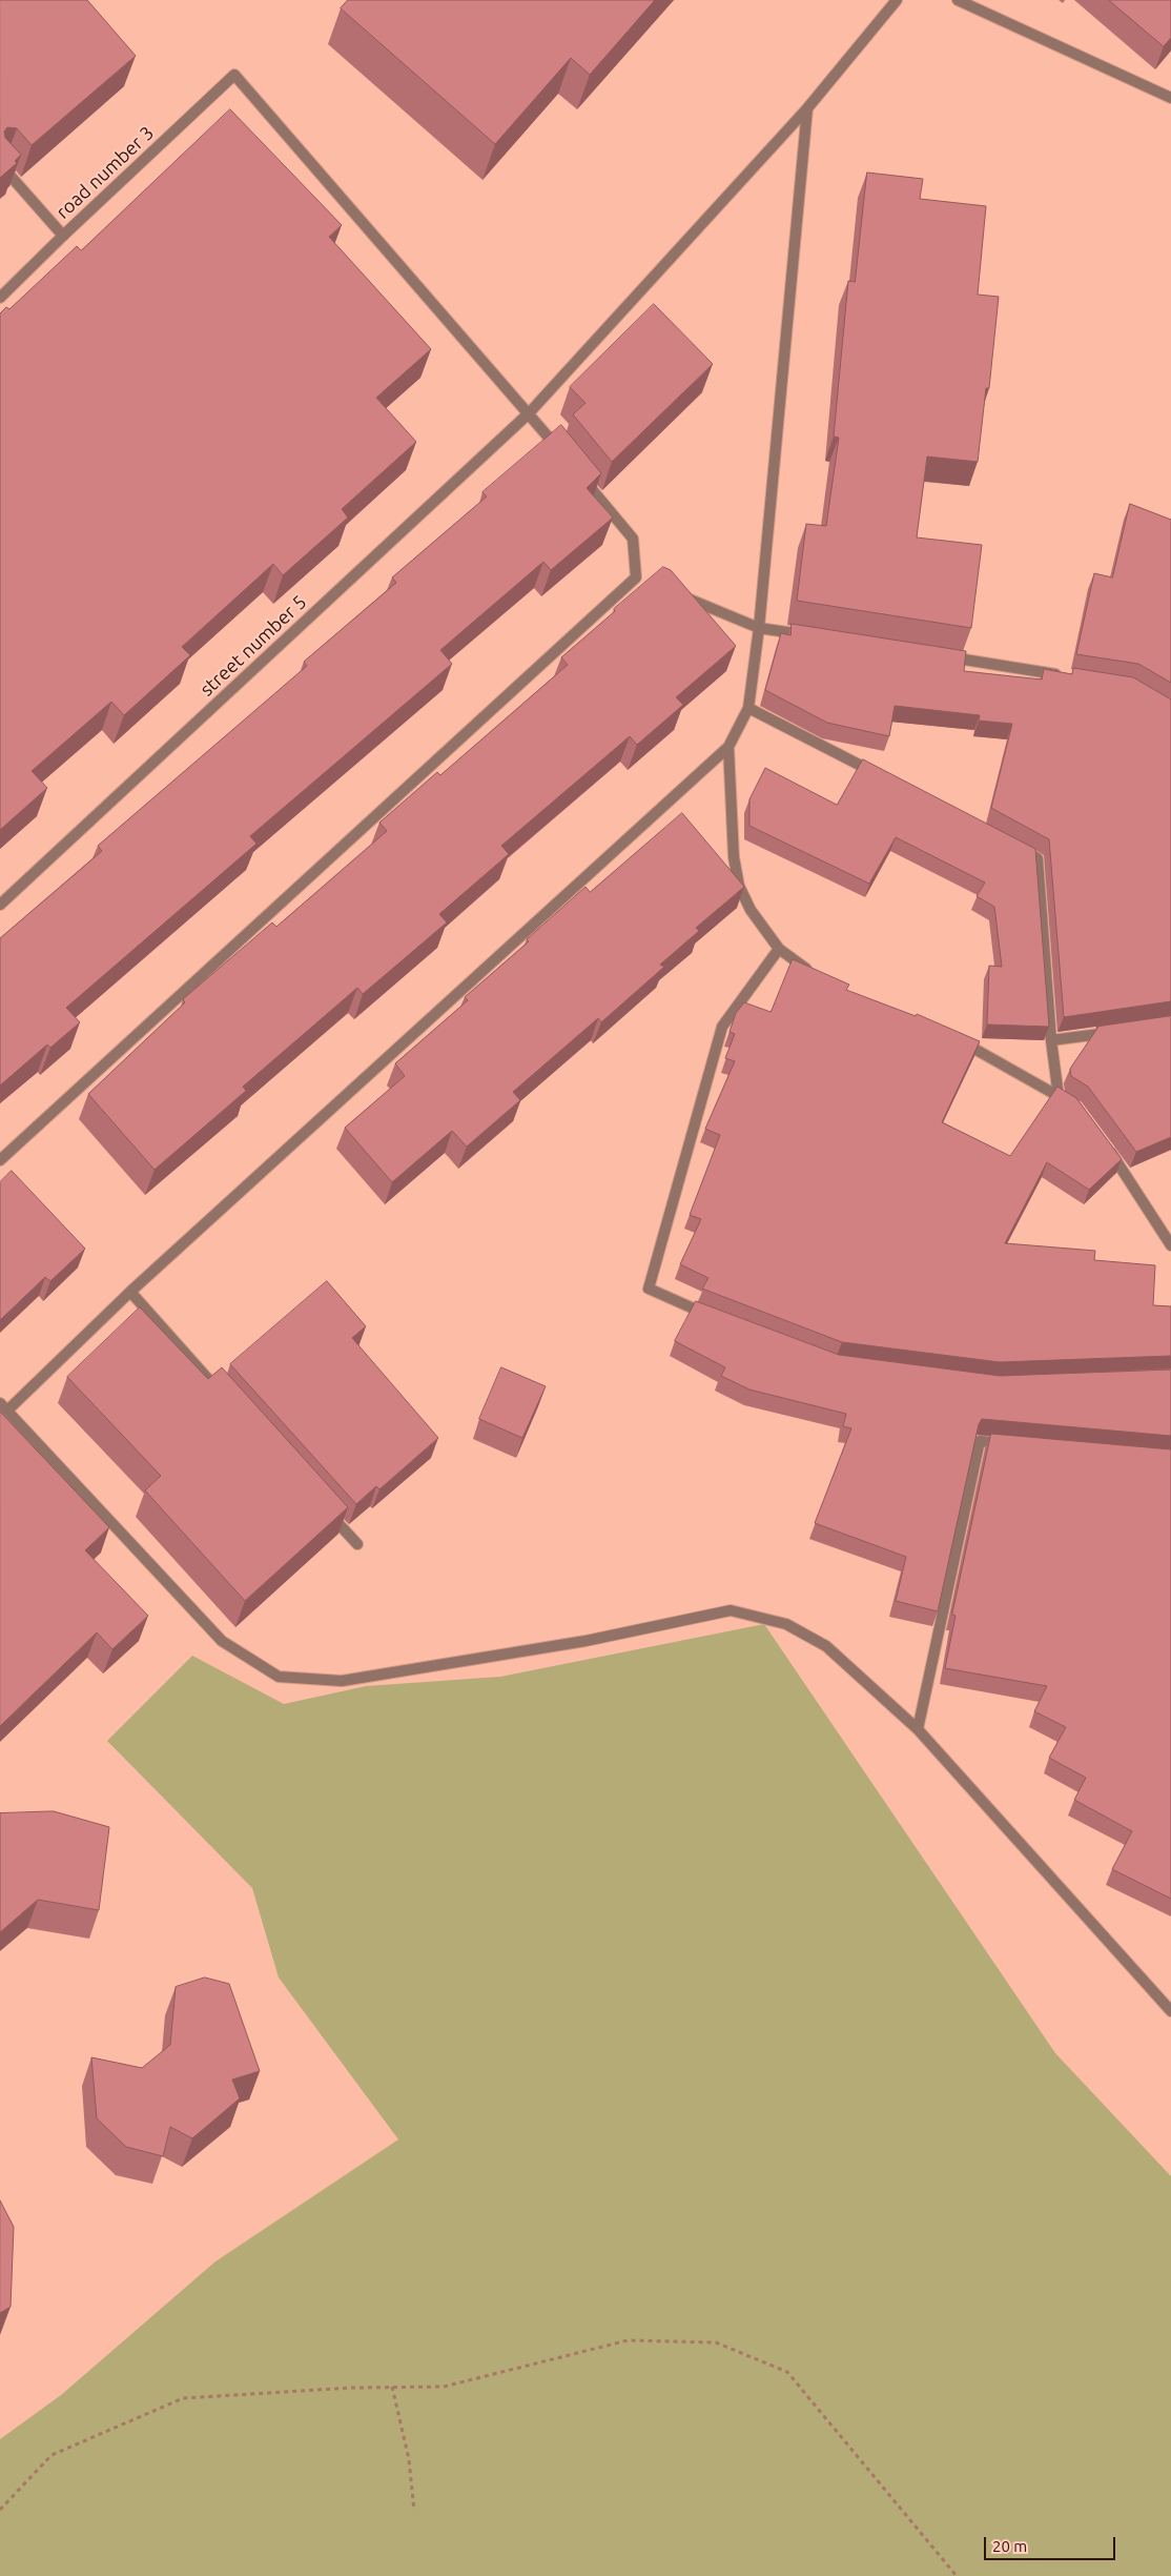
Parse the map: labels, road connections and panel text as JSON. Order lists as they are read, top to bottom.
{
  "streets": {
    "street": ["road number 3", "street number 5"]
  },
  "crossings": [
    ["road number 3", "street number 5"]
  ],
  "scale_bar": "20 m"
}
